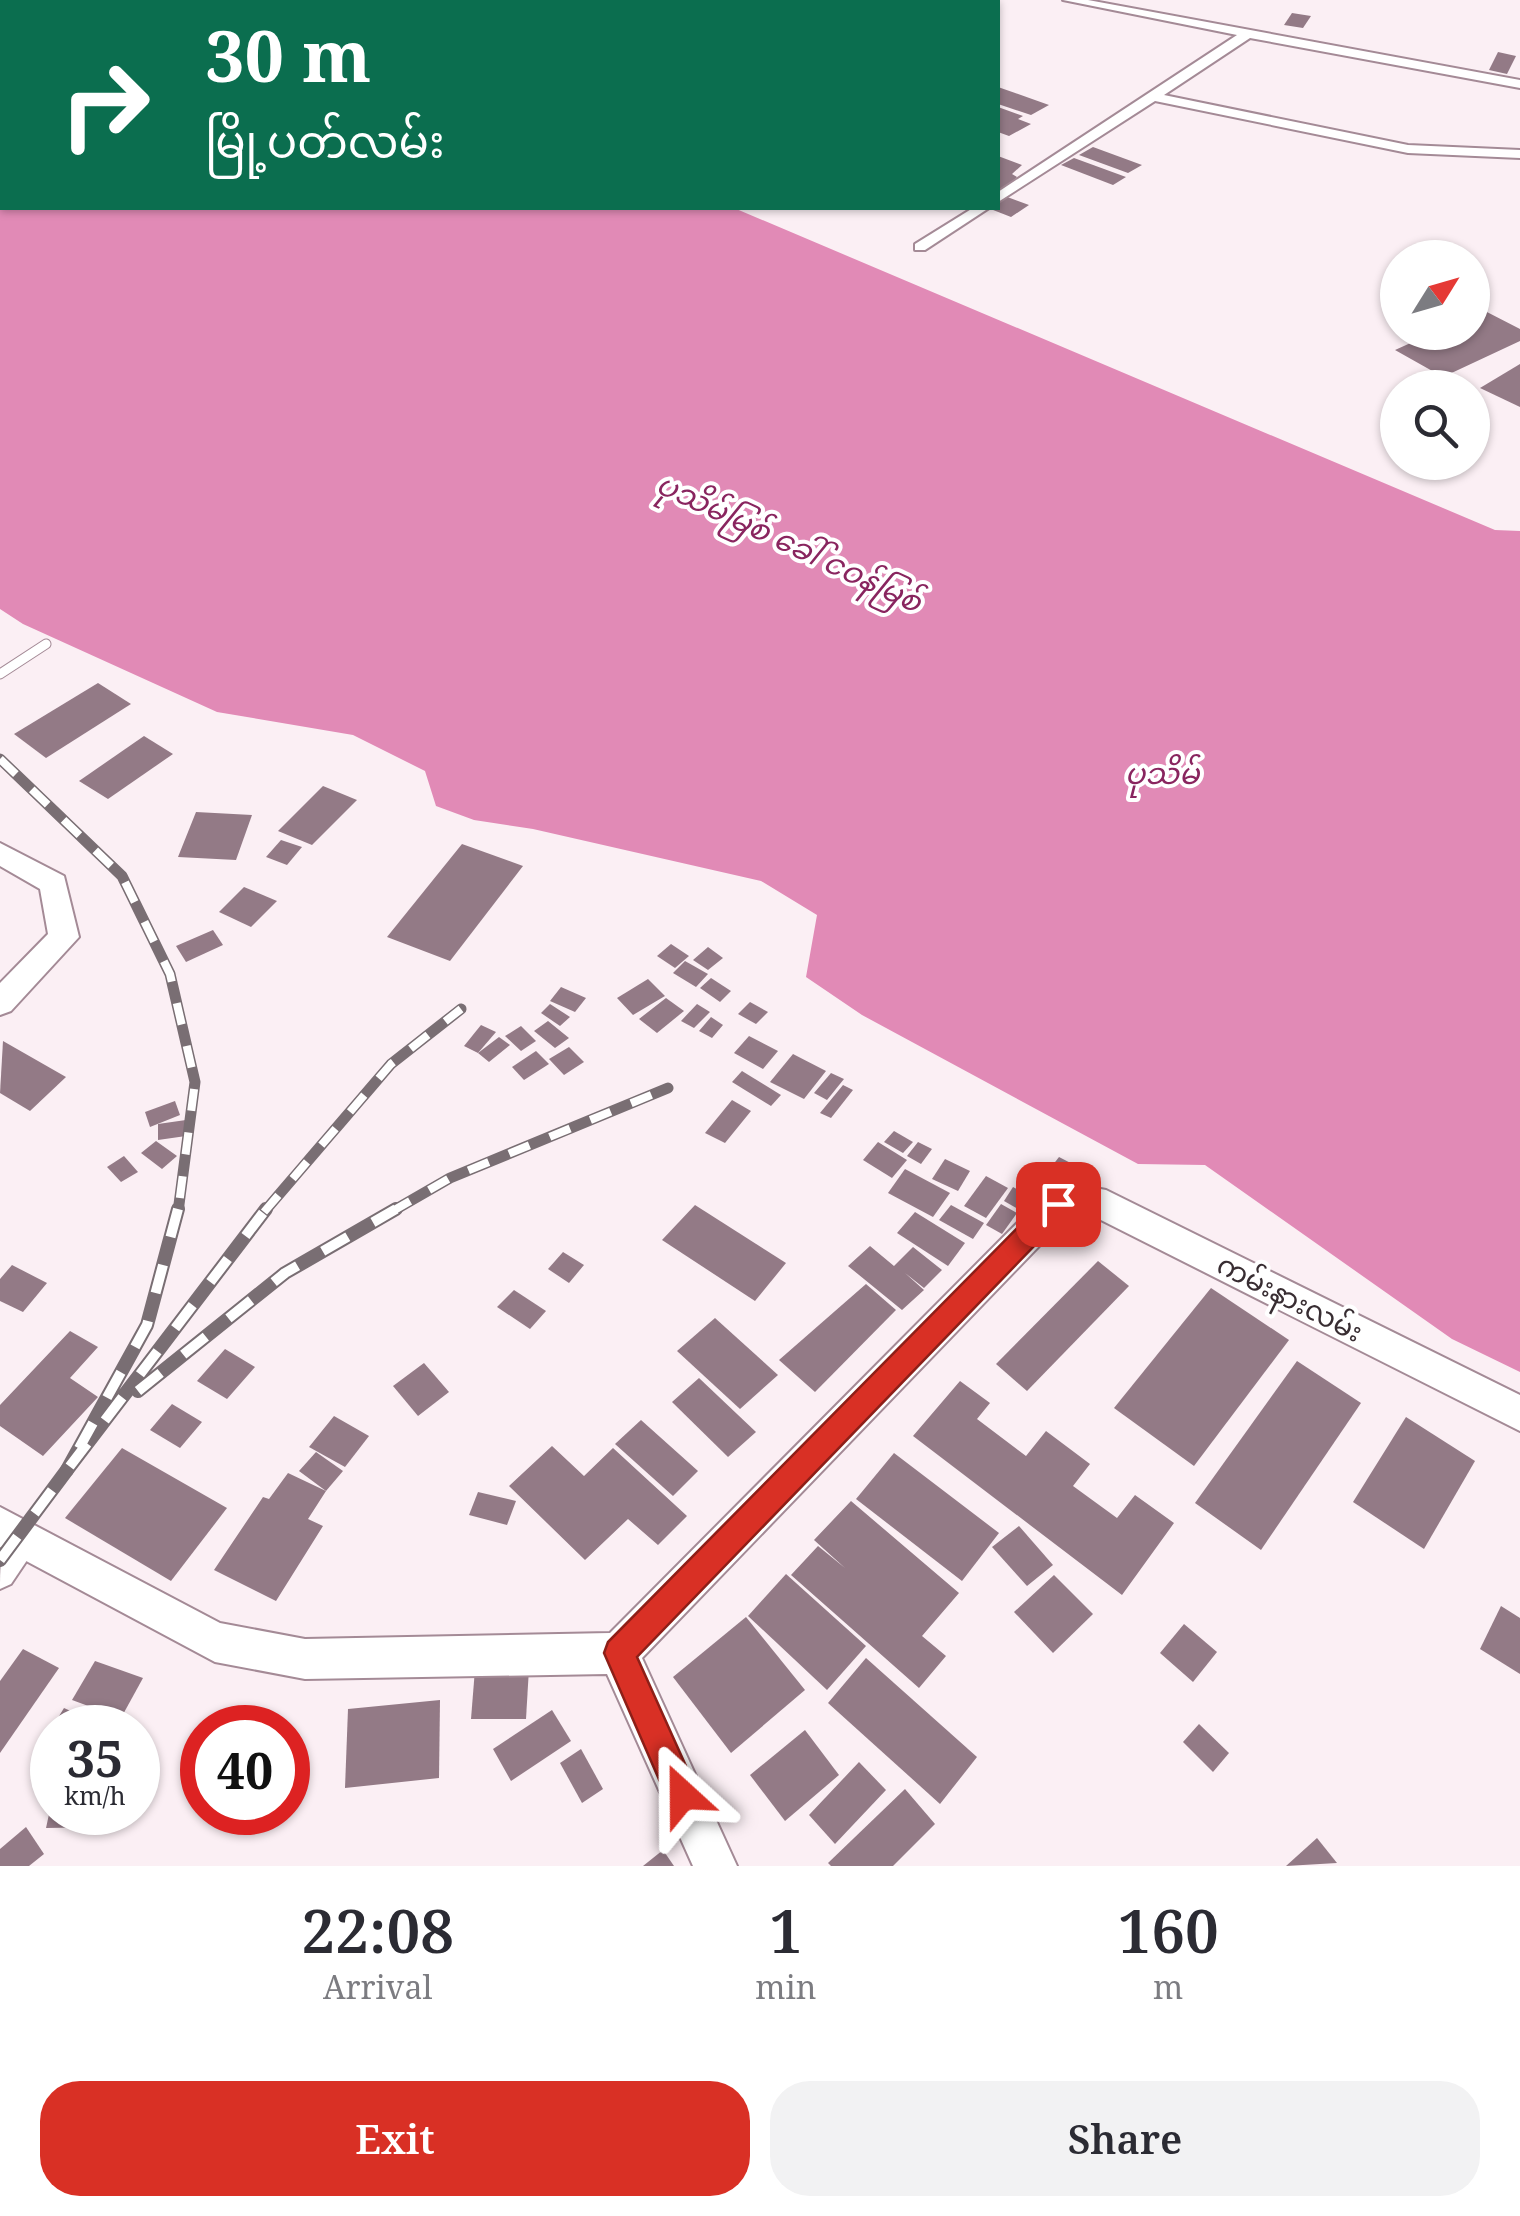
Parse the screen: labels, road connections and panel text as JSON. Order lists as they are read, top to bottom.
{
  "streets": {
    "street": ["ကမ်းနားလမ်း"]
  },
  "water": ["ပုသိမ်မြစ် ခေါ် ငဝန်မြစ်", "ပုသိမ်"],
  "north": "top right",
  "page": {
    "turn": ["30 m", "မြို့ပတ်လမ်း"],
    "speed": "35 km/h",
    "limit": "40",
    "eta": [
      "22:08",
      "Arrival",
      "1",
      "min",
      "160",
      "m"
    ],
    "buttons": ["Exit", "Share"]
  }
}
